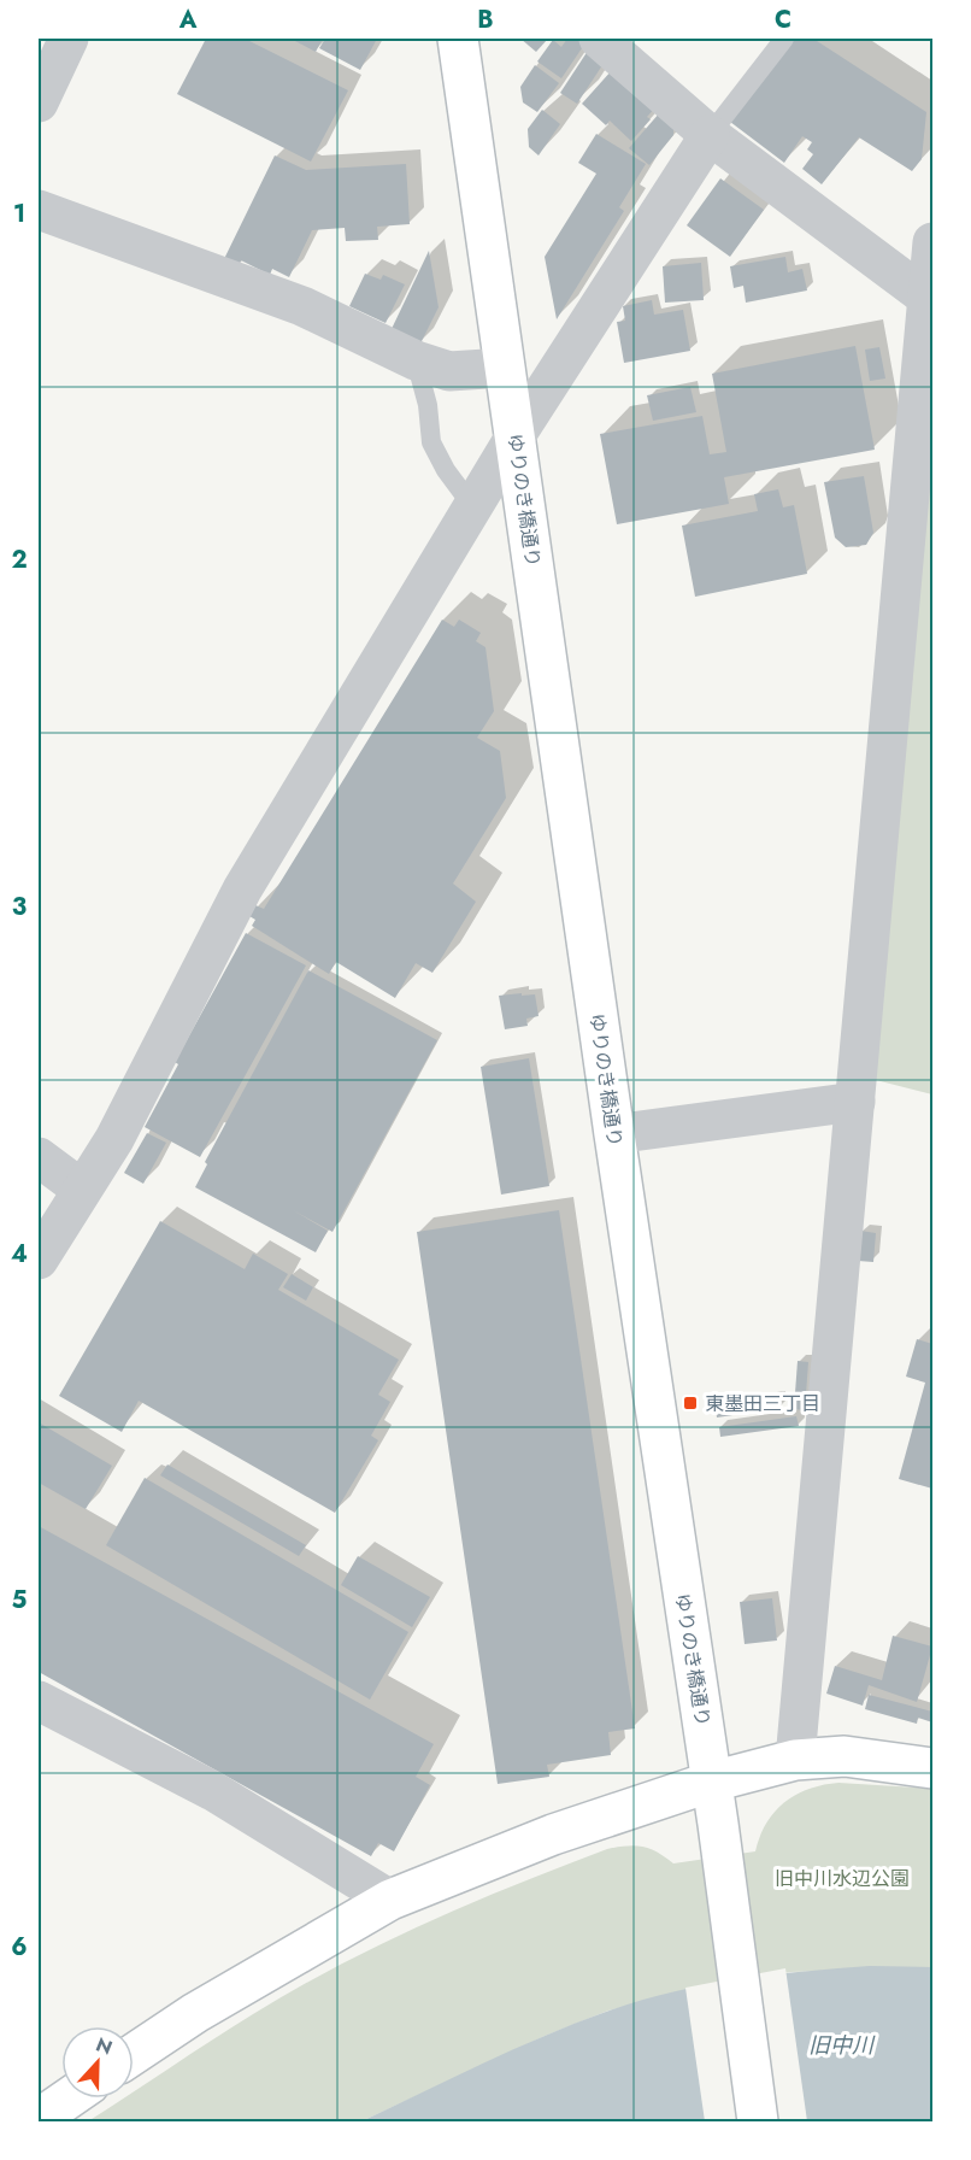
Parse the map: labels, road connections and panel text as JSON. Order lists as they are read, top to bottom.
{
  "streets": {
    "main road": ["ゆりのき橋通り"]
  },
  "water": ["旧中川"],
  "parks": ["旧中川水辺公園"],
  "places": {
    "transit": ["東墨田三丁目"]
  },
  "north": "top",
  "grid": {
    "columns": ["A", "B", "C"],
    "rows": [
      "1",
      "2",
      "3",
      "4",
      "5",
      "6"
    ]
  }
}
